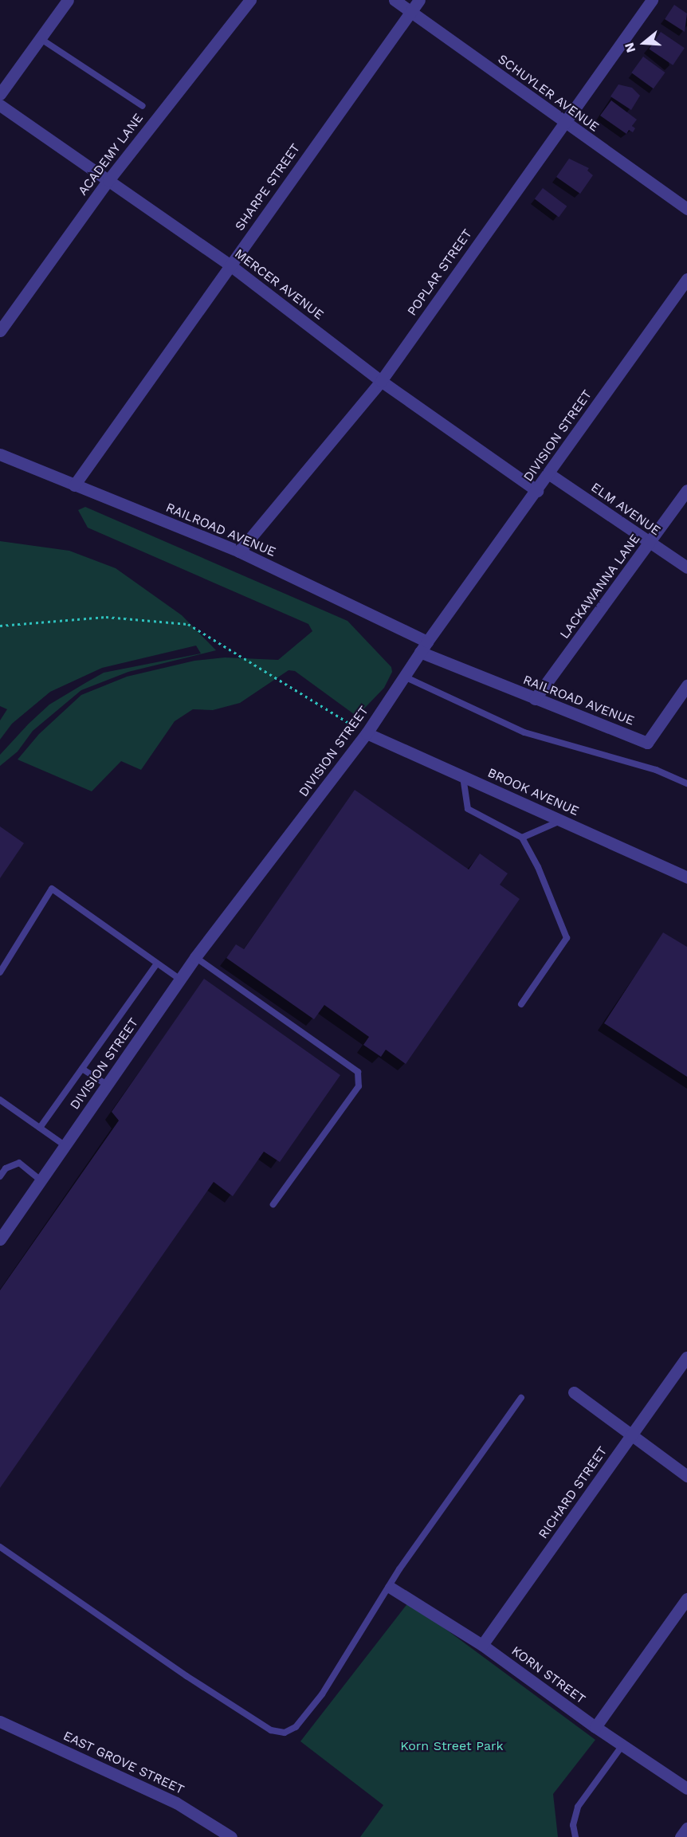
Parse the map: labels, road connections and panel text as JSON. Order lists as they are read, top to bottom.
{
  "streets": {
    "street": [
      "SCHUYLER AVENUE",
      "ACADEMY LANE",
      "SHARPE STREET",
      "POPLAR STREET",
      "MERCER AVENUE",
      "DIVISION STREET",
      "ELM AVENUE",
      "RAILROAD AVENUE",
      "LACKAWANNA LANE",
      "BROOK AVENUE",
      "RICHARD STREET",
      "KORN STREET",
      "EAST GROVE STREET"
    ]
  },
  "crossings": [
    ["SCHUYLER AVENUE", "SHARPE STREET"],
    ["SCHUYLER AVENUE", "POPLAR STREET"],
    ["ACADEMY LANE", "MERCER AVENUE"],
    ["SHARPE STREET", "MERCER AVENUE"],
    ["SHARPE STREET", "RAILROAD AVENUE"],
    ["POPLAR STREET", "MERCER AVENUE"],
    ["POPLAR STREET", "RAILROAD AVENUE"],
    ["MERCER AVENUE", "DIVISION STREET"],
    ["DIVISION STREET", "ELM AVENUE"],
    ["DIVISION STREET", "RAILROAD AVENUE"],
    ["DIVISION STREET", "BROOK AVENUE"],
    ["ELM AVENUE", "LACKAWANNA LANE"],
    ["RAILROAD AVENUE", "LACKAWANNA LANE"],
    ["RICHARD STREET", "KORN STREET"]
  ],
  "parks": ["Korn Street Park"],
  "north": "left"
}
